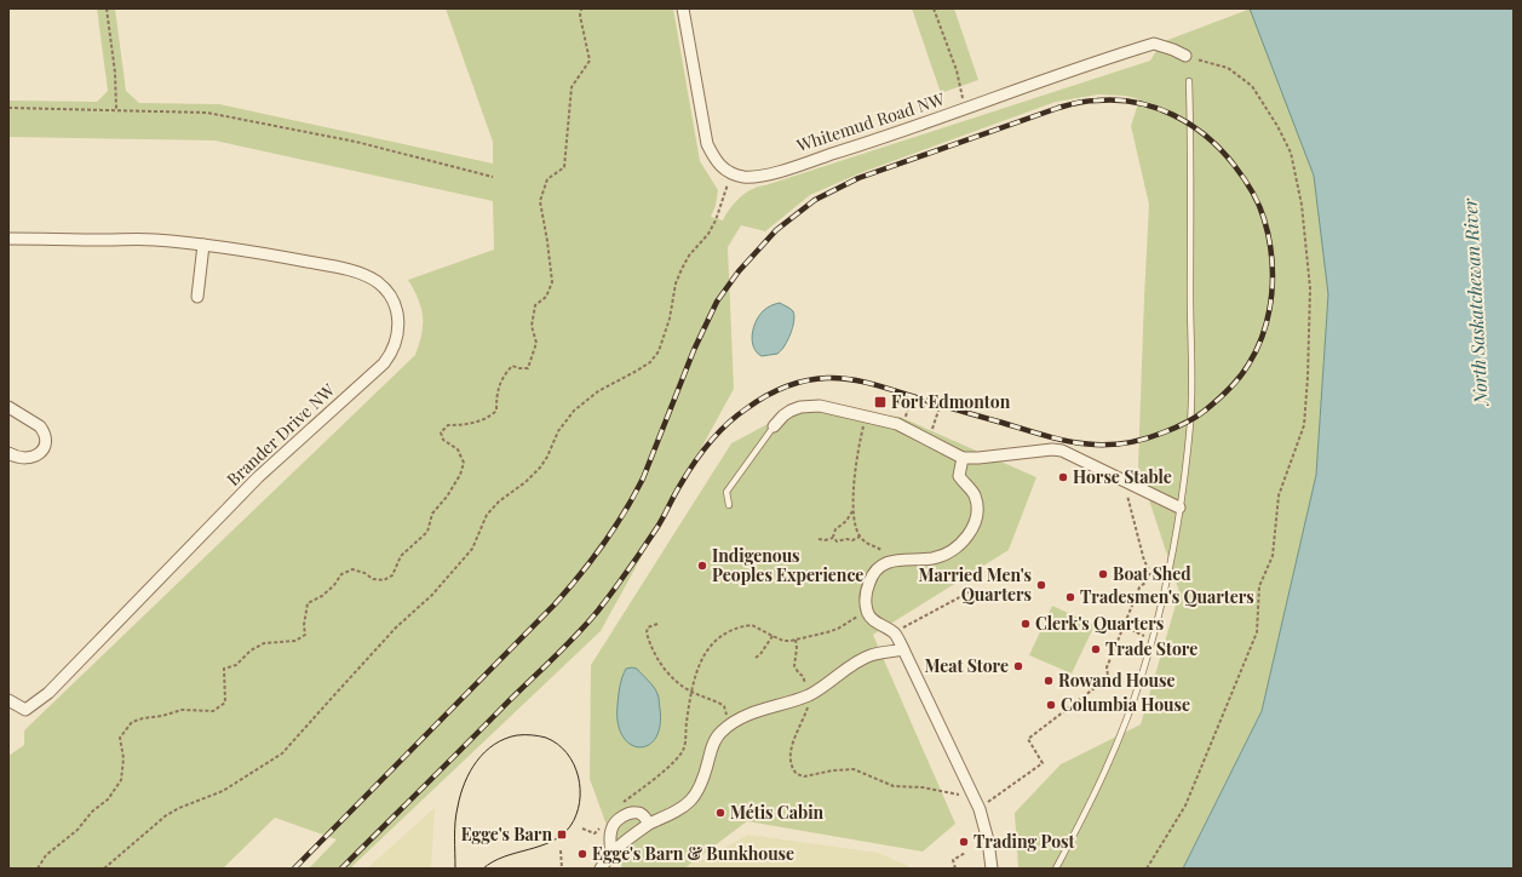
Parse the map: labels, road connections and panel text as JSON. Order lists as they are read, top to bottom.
{
  "streets": {
    "street": ["Whitemud Road NW", "Brander Drive NW"]
  },
  "water": ["North Saskatchewan River"],
  "places": {
    "transit": ["Fort Edmonton", "Egge's Barn"],
    "other": [
      "Horse Stable",
      "Indigenous Peoples Experience",
      "Boat Shed",
      "Married Men's Quarters",
      "Tradesmen's Quarters",
      "Clerk's Quarters",
      "Trade Store",
      "Meat Store",
      "Rowand House",
      "Columbia House",
      "Métis Cabin",
      "Trading Post",
      "Egge's Barn & Bunkhouse"
    ]
  }
}
